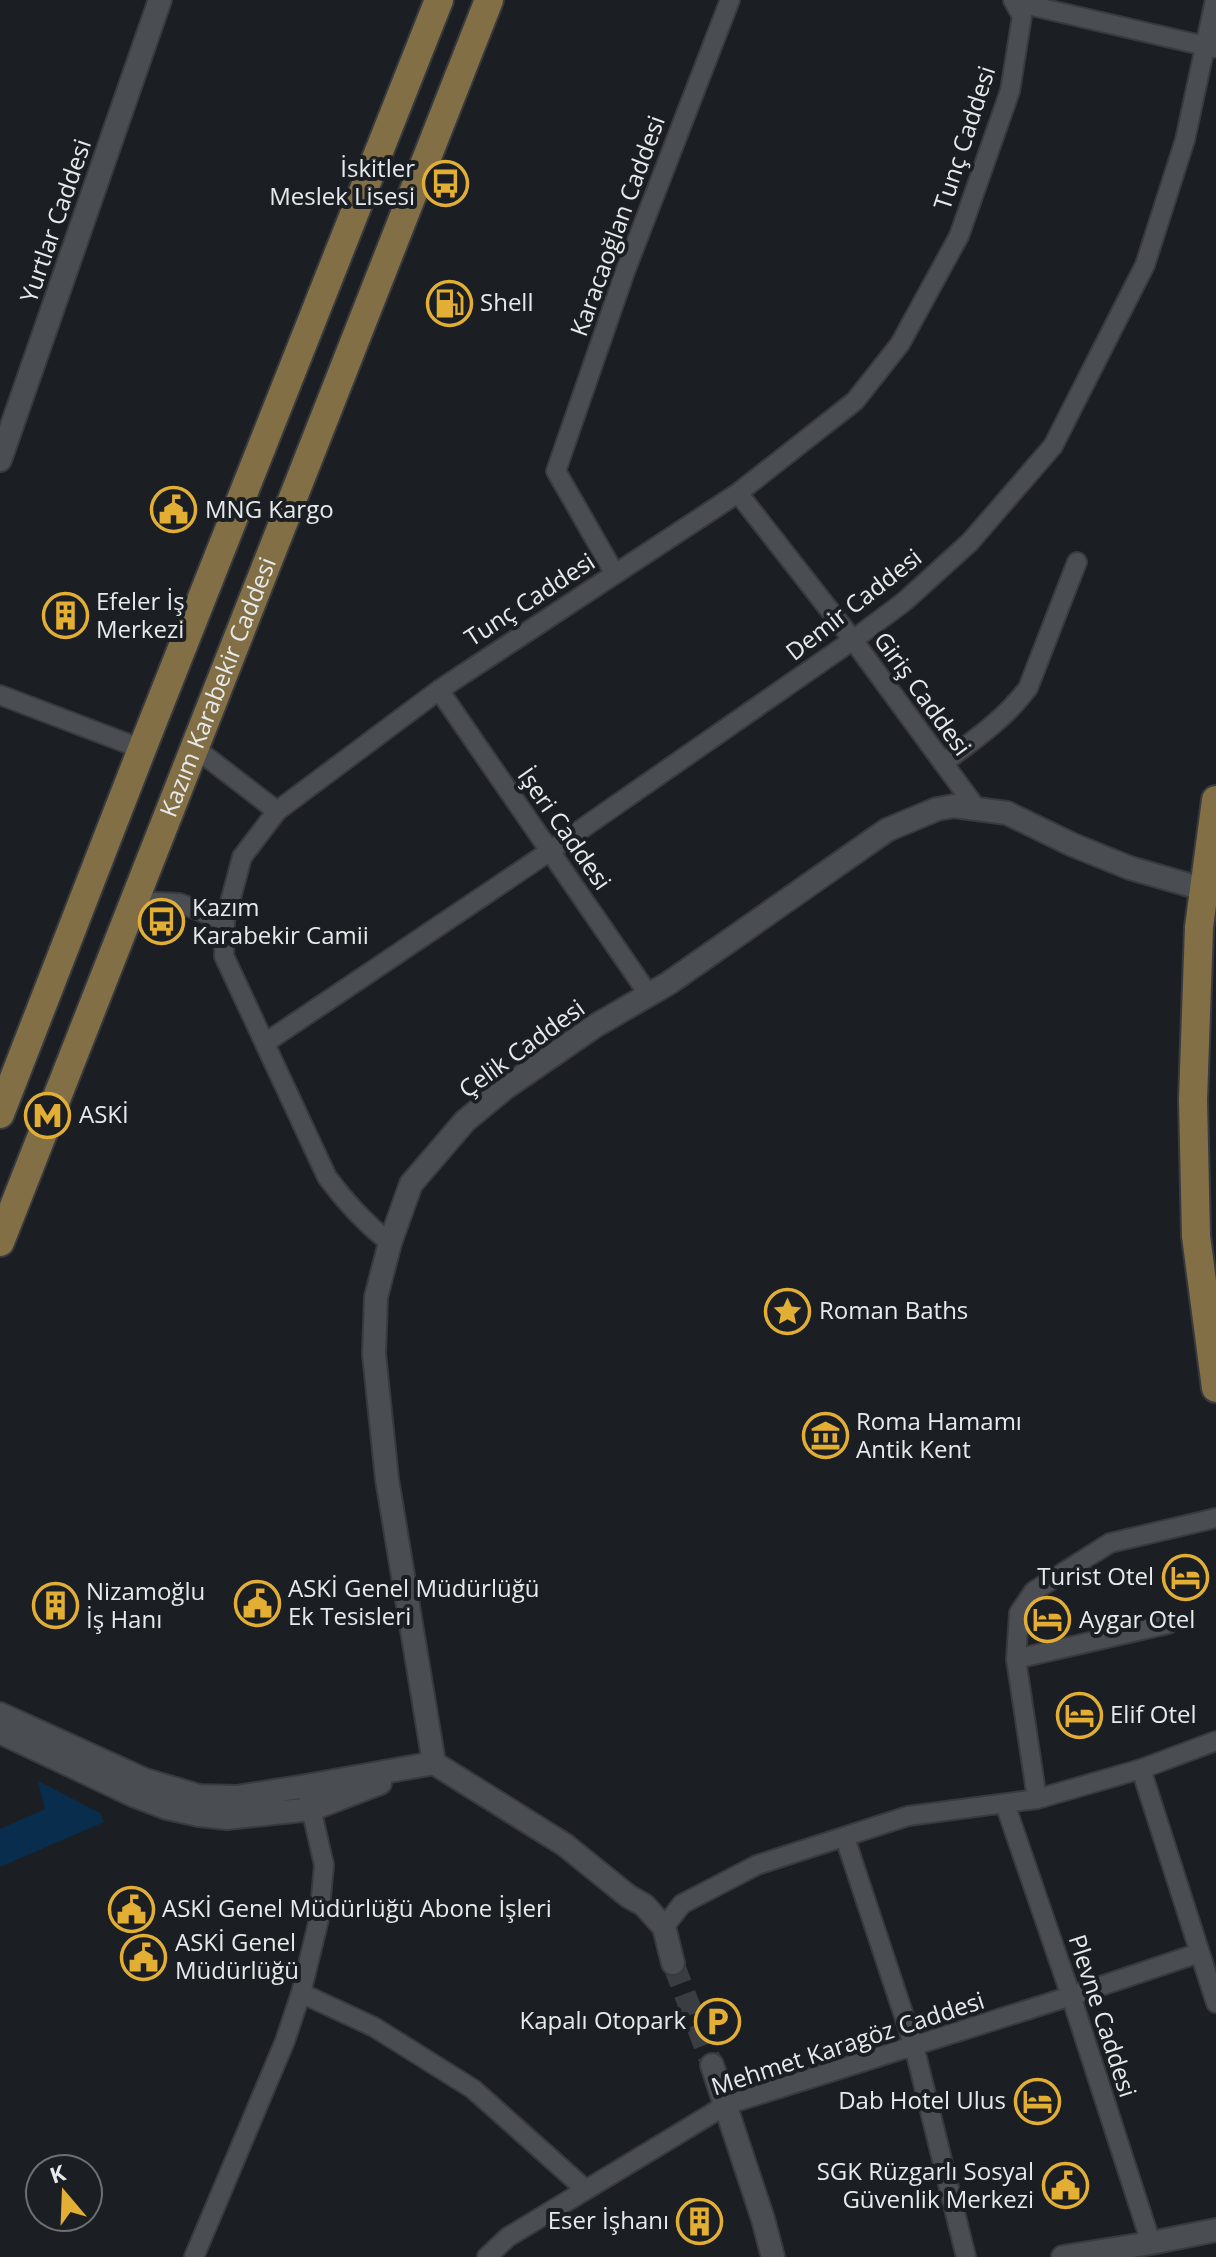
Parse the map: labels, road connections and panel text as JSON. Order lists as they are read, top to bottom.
{
  "streets": {
    "main road": ["Kazım Karabekir Caddesi"],
    "street": [
      "Tunç Caddesi",
      "Yurtlar Caddesi",
      "Karacaoğlan Caddesi",
      "Demir Caddesi",
      "Giriş Caddesi",
      "İşeri Caddesi",
      "Çelik Caddesi",
      "Plevne Caddesi",
      "Mehmet Karagöz Caddesi"
    ]
  },
  "crossings": [
    ["Tunç Caddesi", "Karacaoğlan Caddesi"],
    ["Tunç Caddesi", "Demir Caddesi"],
    ["Tunç Caddesi", "Giriş Caddesi"],
    ["Tunç Caddesi", "İşeri Caddesi"],
    ["Tunç Caddesi", "Çelik Caddesi"],
    ["Demir Caddesi", "Giriş Caddesi"],
    ["Demir Caddesi", "İşeri Caddesi"],
    ["Giriş Caddesi", "Çelik Caddesi"],
    ["İşeri Caddesi", "Çelik Caddesi"],
    ["Plevne Caddesi", "Mehmet Karagöz Caddesi"]
  ],
  "places": {
    "bus stop": ["İskitler Meslek Lisesi", "Kazım Karabekir Camii"],
    "fuel station": ["Shell"],
    "public building": [
      "MNG Kargo",
      "ASKİ Genel Müdürlüğü Ek Tesisleri",
      "ASKİ Genel Müdürlüğü Abone İşleri",
      "ASKİ Genel Müdürlüğü",
      "SGK Rüzgarlı Sosyal Güvenlik Merkezi"
    ],
    "building": ["Efeler İş Merkezi", "Nizamoğlu İş Hanı", "Eser İşhanı"],
    "metro station": ["ASKİ"],
    "place": ["Roman Baths"],
    "museum": ["Roma Hamamı Antik Kent"],
    "hotel": [
      "Turist Otel",
      "Aygar Otel",
      "Elif Otel",
      "Dab Hotel Ulus"
    ],
    "parking": ["Kapalı Otopark"]
  },
  "north": "top"
}
